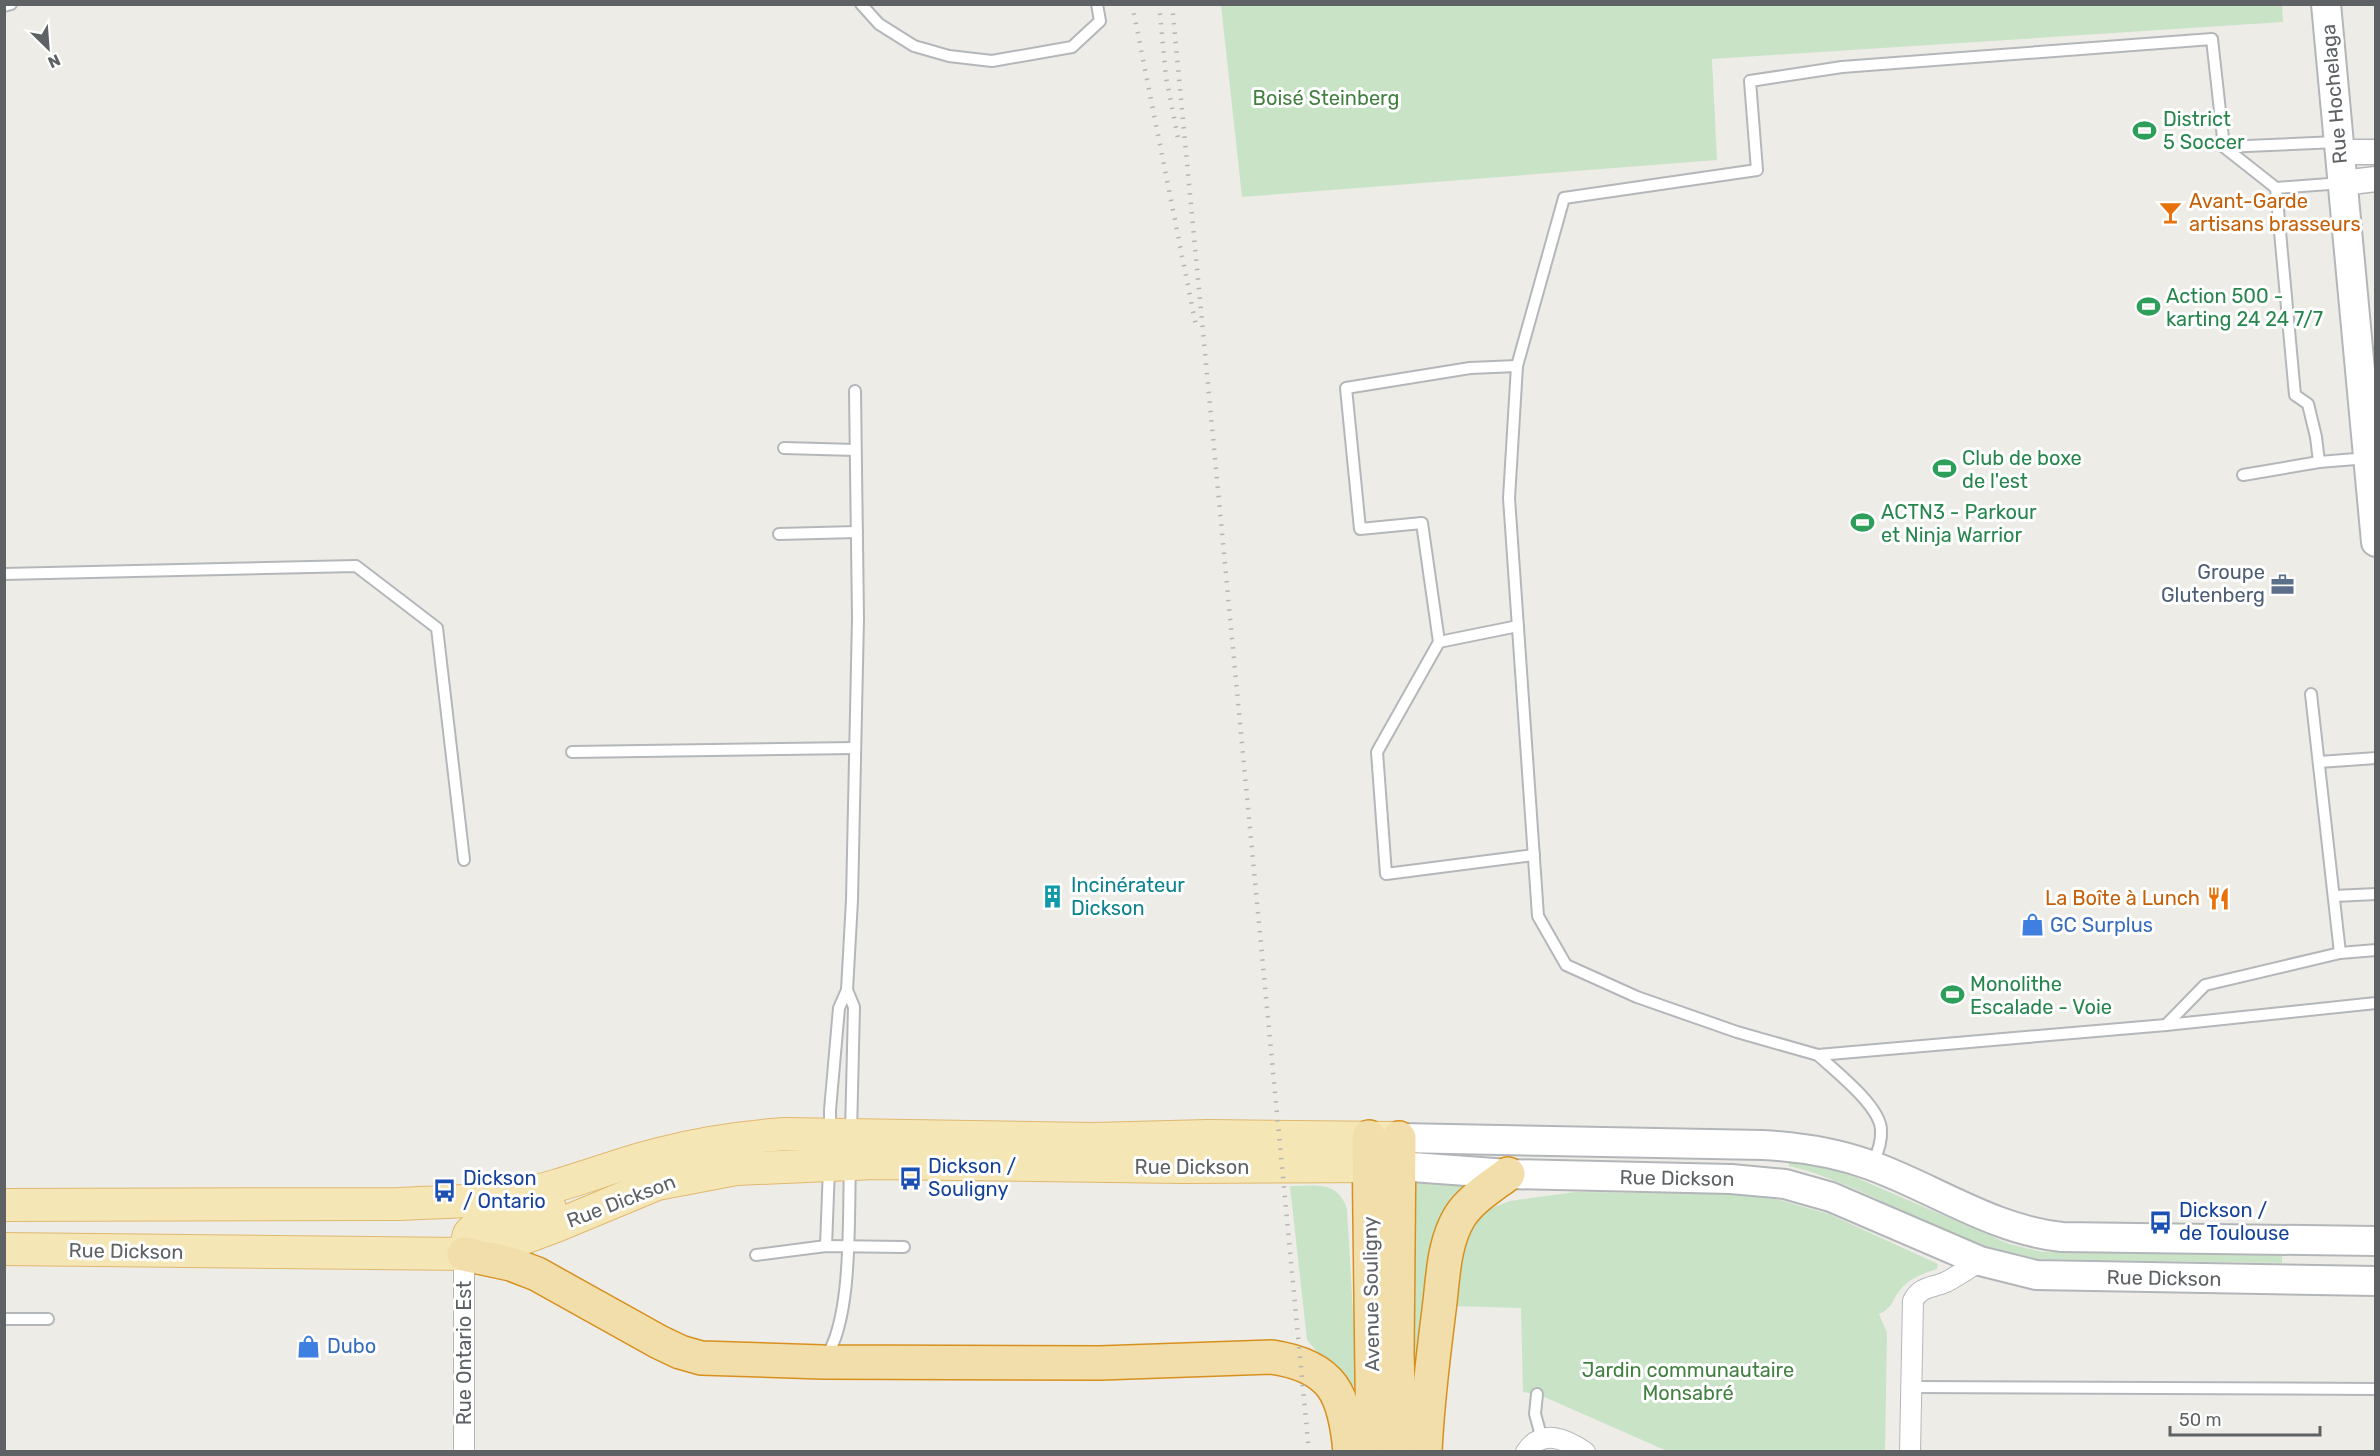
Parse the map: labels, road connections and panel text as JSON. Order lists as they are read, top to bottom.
{
  "streets": {
    "highway": ["Avenue Souligny"],
    "main road": ["Rue Hochelaga", "Rue Dickson"],
    "street": ["Rue Ontario Est"]
  },
  "crossings": [
    ["Rue Dickson", "Avenue Souligny"],
    ["Rue Dickson", "Rue Ontario Est"]
  ],
  "parks": ["Boisé Steinberg", "Jardin communautaire Monsabré"],
  "places": {
    "sports": [
      "District 5 Soccer",
      "Action 500 - karting 24 24 7/7",
      "Club de boxe de l'est",
      "ACTN3 - Parkour et Ninja Warrior",
      "Monolithe Escalade - Voie"
    ],
    "bar": ["Avant-Garde artisans brasseurs"],
    "office": ["Groupe Glutenberg"],
    "building": ["Incinérateur Dickson"],
    "restaurant": ["La Boîte à Lunch"],
    "shop": ["GC Surplus", "Dubo"],
    "bus stop": ["Dickson / Souligny", "Dickson / Ontario", "Dickson / de Toulouse"]
  },
  "scale_bar": "50 m",
  "north": "bottom right"
}
